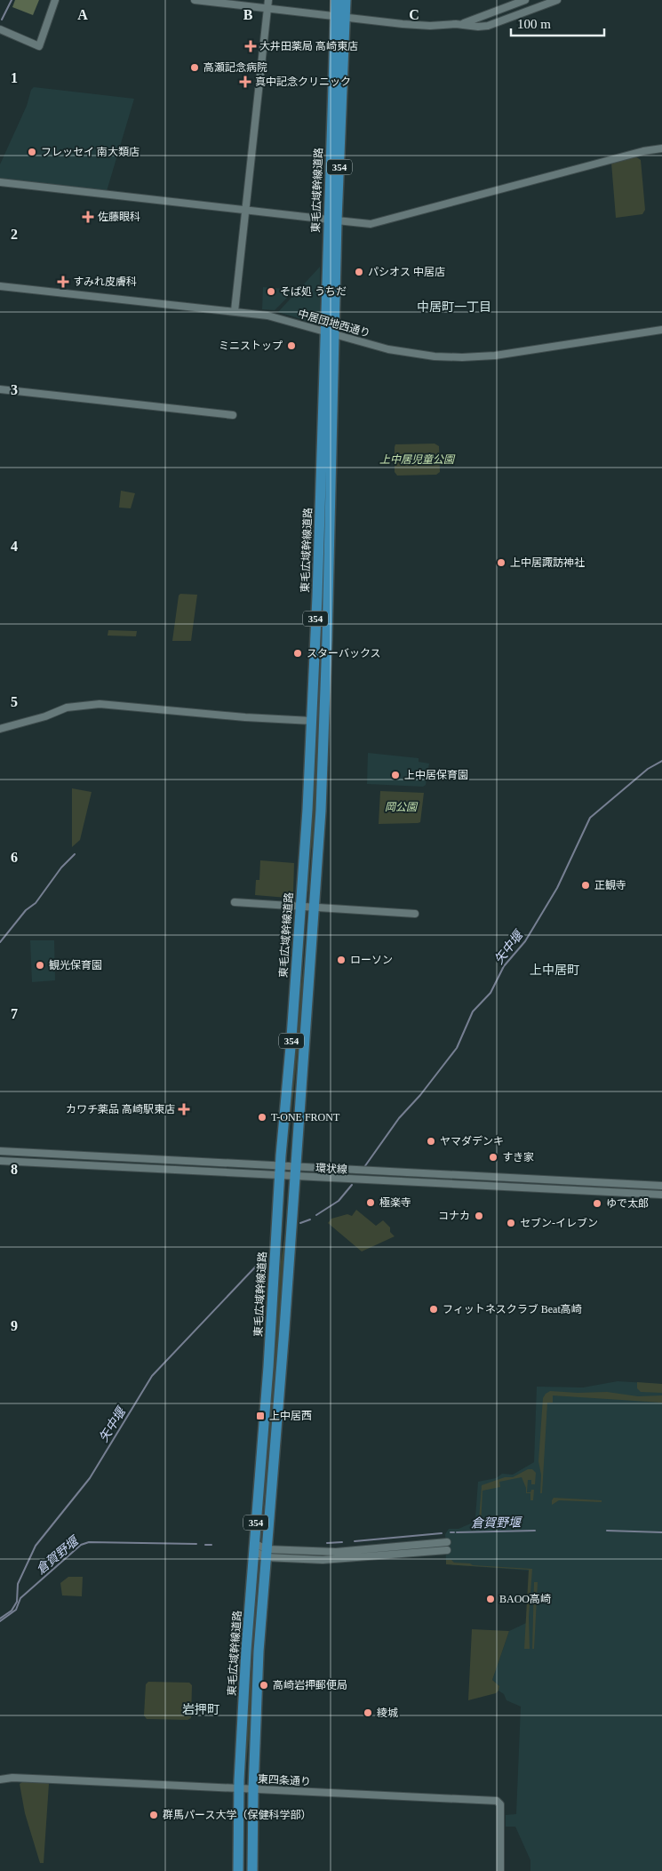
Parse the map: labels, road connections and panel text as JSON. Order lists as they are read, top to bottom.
{
  "streets": {
    "highway": ["354", "東毛広域幹線道路"],
    "street": ["中居団地西通り", "環状線", "東四条通り"]
  },
  "crossings": [
    ["東毛広域幹線道路", "中居団地西通り"],
    ["東毛広域幹線道路", "環状線"],
    ["東毛広域幹線道路", "東四条通り"]
  ],
  "districts": ["中居町一丁目", "上中居町", "岩押町"],
  "water": ["矢中堰", "倉賀野堰"],
  "parks": ["上中居児童公園", "岡公園"],
  "places": {
    "health": [
      "大井田薬局 高崎東店",
      "真中記念クリニック",
      "佐藤眼科",
      "すみれ皮膚科",
      "カワチ薬品 高崎駅東店"
    ],
    "other": [
      "高瀬記念病院",
      "フレッセイ 南大類店",
      "パシオス 中居店",
      "そば処 うちだ",
      "ミニストップ",
      "上中居諏訪神社",
      "スターバックス",
      "上中居保育園",
      "正観寺",
      "ローソン",
      "観光保育園",
      "T-ONE FRONT",
      "ヤマダデンキ",
      "すき家",
      "極楽寺",
      "ゆで太郎",
      "コナカ",
      "セブン-イレブン",
      "フィットネスクラブ Beat高崎",
      "BAOO高崎",
      "高崎岩押郵便局",
      "綾城",
      "群馬パース大学（保健科学部）"
    ],
    "transit": ["上中居西"]
  },
  "scale_bar": "100 m",
  "grid": {
    "columns": ["A", "B", "C"],
    "rows": [
      "1",
      "2",
      "3",
      "4",
      "5",
      "6",
      "7",
      "8",
      "9"
    ]
  }
}
